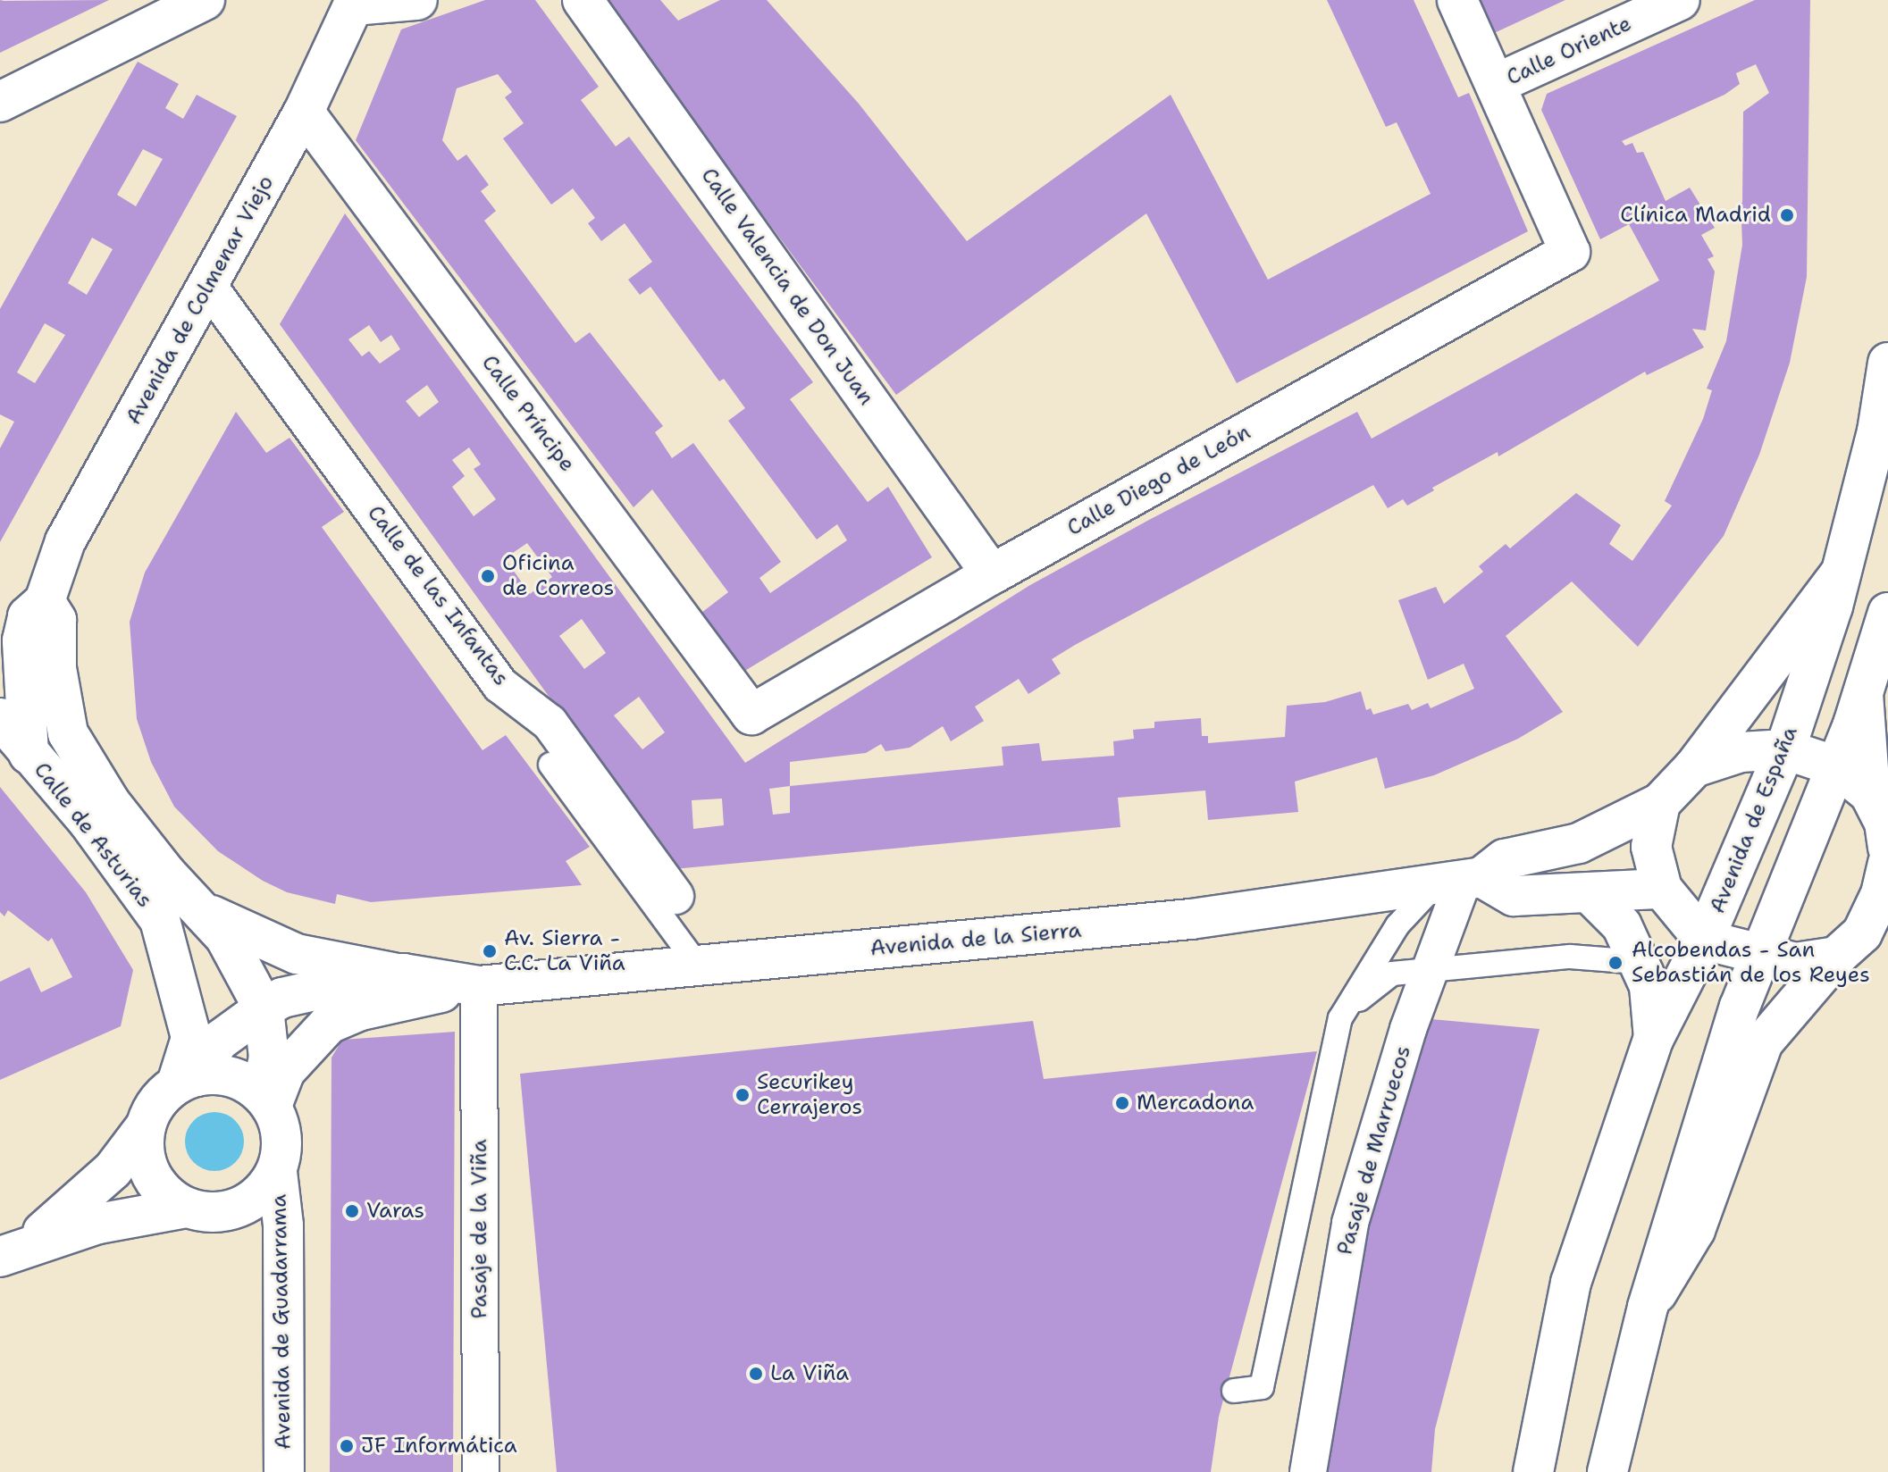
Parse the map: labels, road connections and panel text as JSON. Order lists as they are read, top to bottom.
{
  "streets": {
    "street": [
      "Calle Oriente",
      "Calle Valencia de Don Juan",
      "Avenida de Colmenar Viejo",
      "Calle Príncipe",
      "Calle Diego de León",
      "Calle de las Infantas",
      "Avenida de España",
      "Calle de Asturias",
      "Avenida de la Sierra",
      "Pasaje de Marruecos",
      "Pasaje de la Viña",
      "Avenida de Guadarrama"
    ]
  },
  "crossings": [
    ["Calle Oriente", "Calle Diego de León"],
    ["Calle Valencia de Don Juan", "Calle Diego de León"],
    ["Avenida de Colmenar Viejo", "Calle Príncipe"],
    ["Avenida de Colmenar Viejo", "Calle de las Infantas"],
    ["Avenida de Colmenar Viejo", "Calle de Asturias"],
    ["Calle Príncipe", "Calle Diego de León"],
    ["Calle de Asturias", "Avenida de la Sierra"],
    ["Calle de Asturias", "Avenida de Guadarrama"],
    ["Avenida de la Sierra", "Pasaje de Marruecos"],
    ["Avenida de la Sierra", "Pasaje de la Viña"],
    ["Avenida de la Sierra", "Avenida de Guadarrama"]
  ],
  "places": [
    "Clínica Madrid",
    "Oficina de Correos",
    "Av. Sierra - C.C. La Viña",
    "Alcobendas - San Sebastián de los Reyes",
    "Securikey Cerrajeros",
    "Mercadona",
    "Varas",
    "La Viña",
    "JF Informática"
  ]
}
